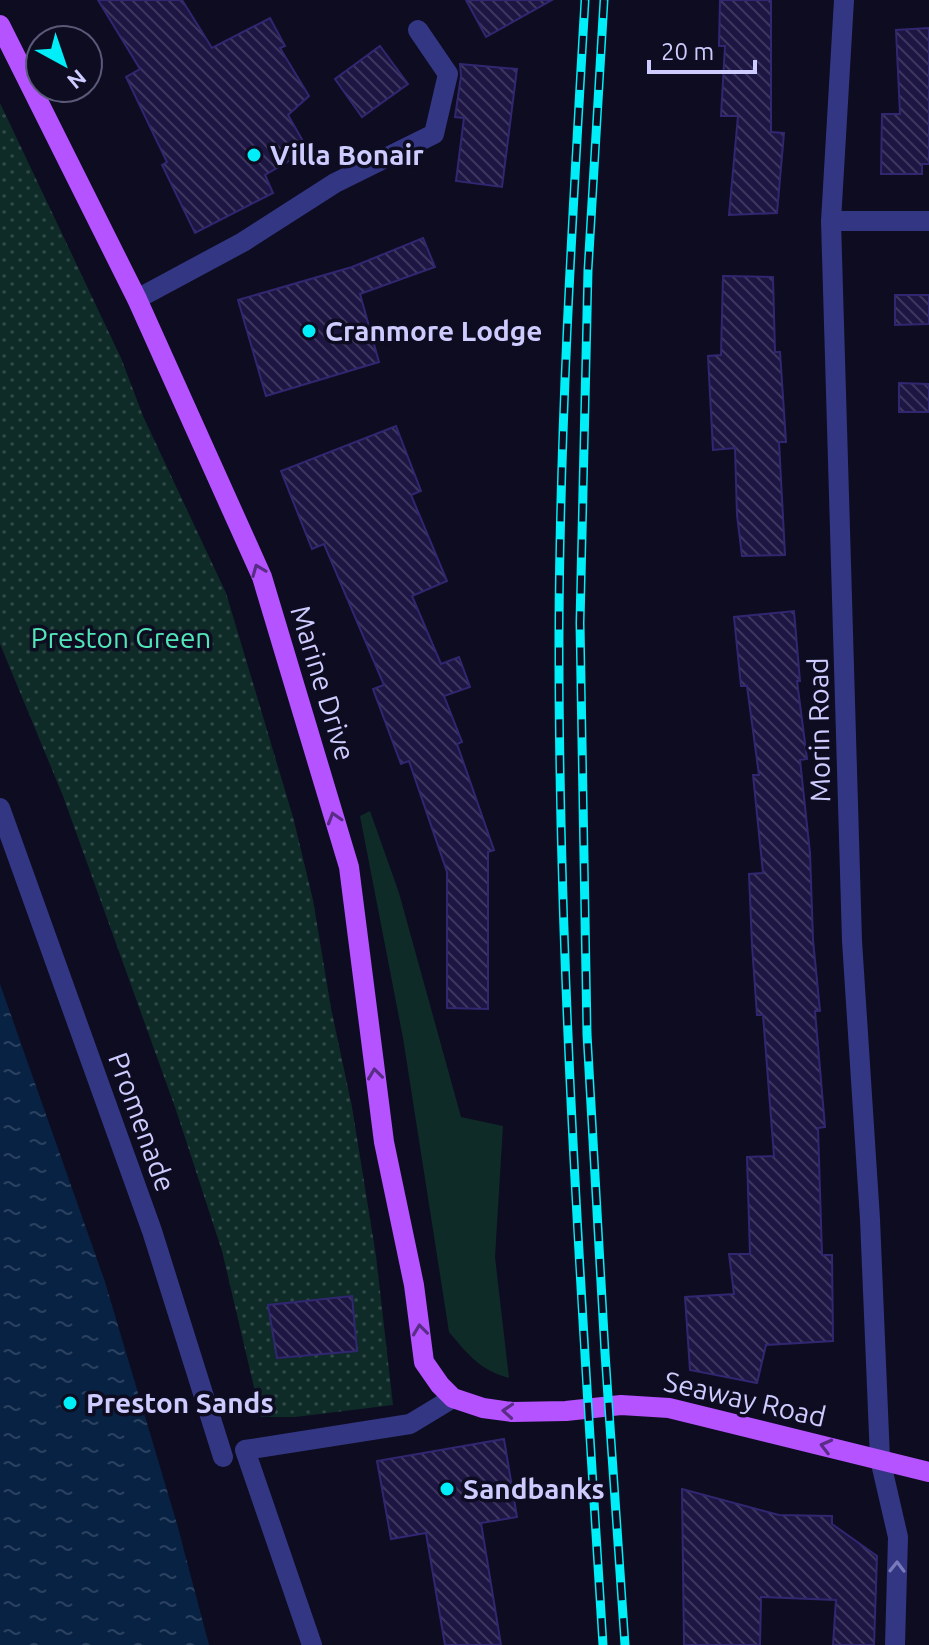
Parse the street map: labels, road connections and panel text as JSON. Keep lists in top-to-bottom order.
{
  "streets": {
    "main road": ["Marine Drive", "Seaway Road"],
    "street": ["Morin Road", "Promenade"]
  },
  "crossings": [
    ["Marine Drive", "Seaway Road"],
    ["Morin Road", "Seaway Road"]
  ],
  "one_way": ["Marine Drive", "Seaway Road"],
  "parks": ["Preston Green"],
  "places": [
    "Villa Bonair",
    "Cranmore Lodge",
    "Preston Sands",
    "Sandbanks"
  ],
  "scale_bar": "20 m",
  "north": "bottom right"
}
